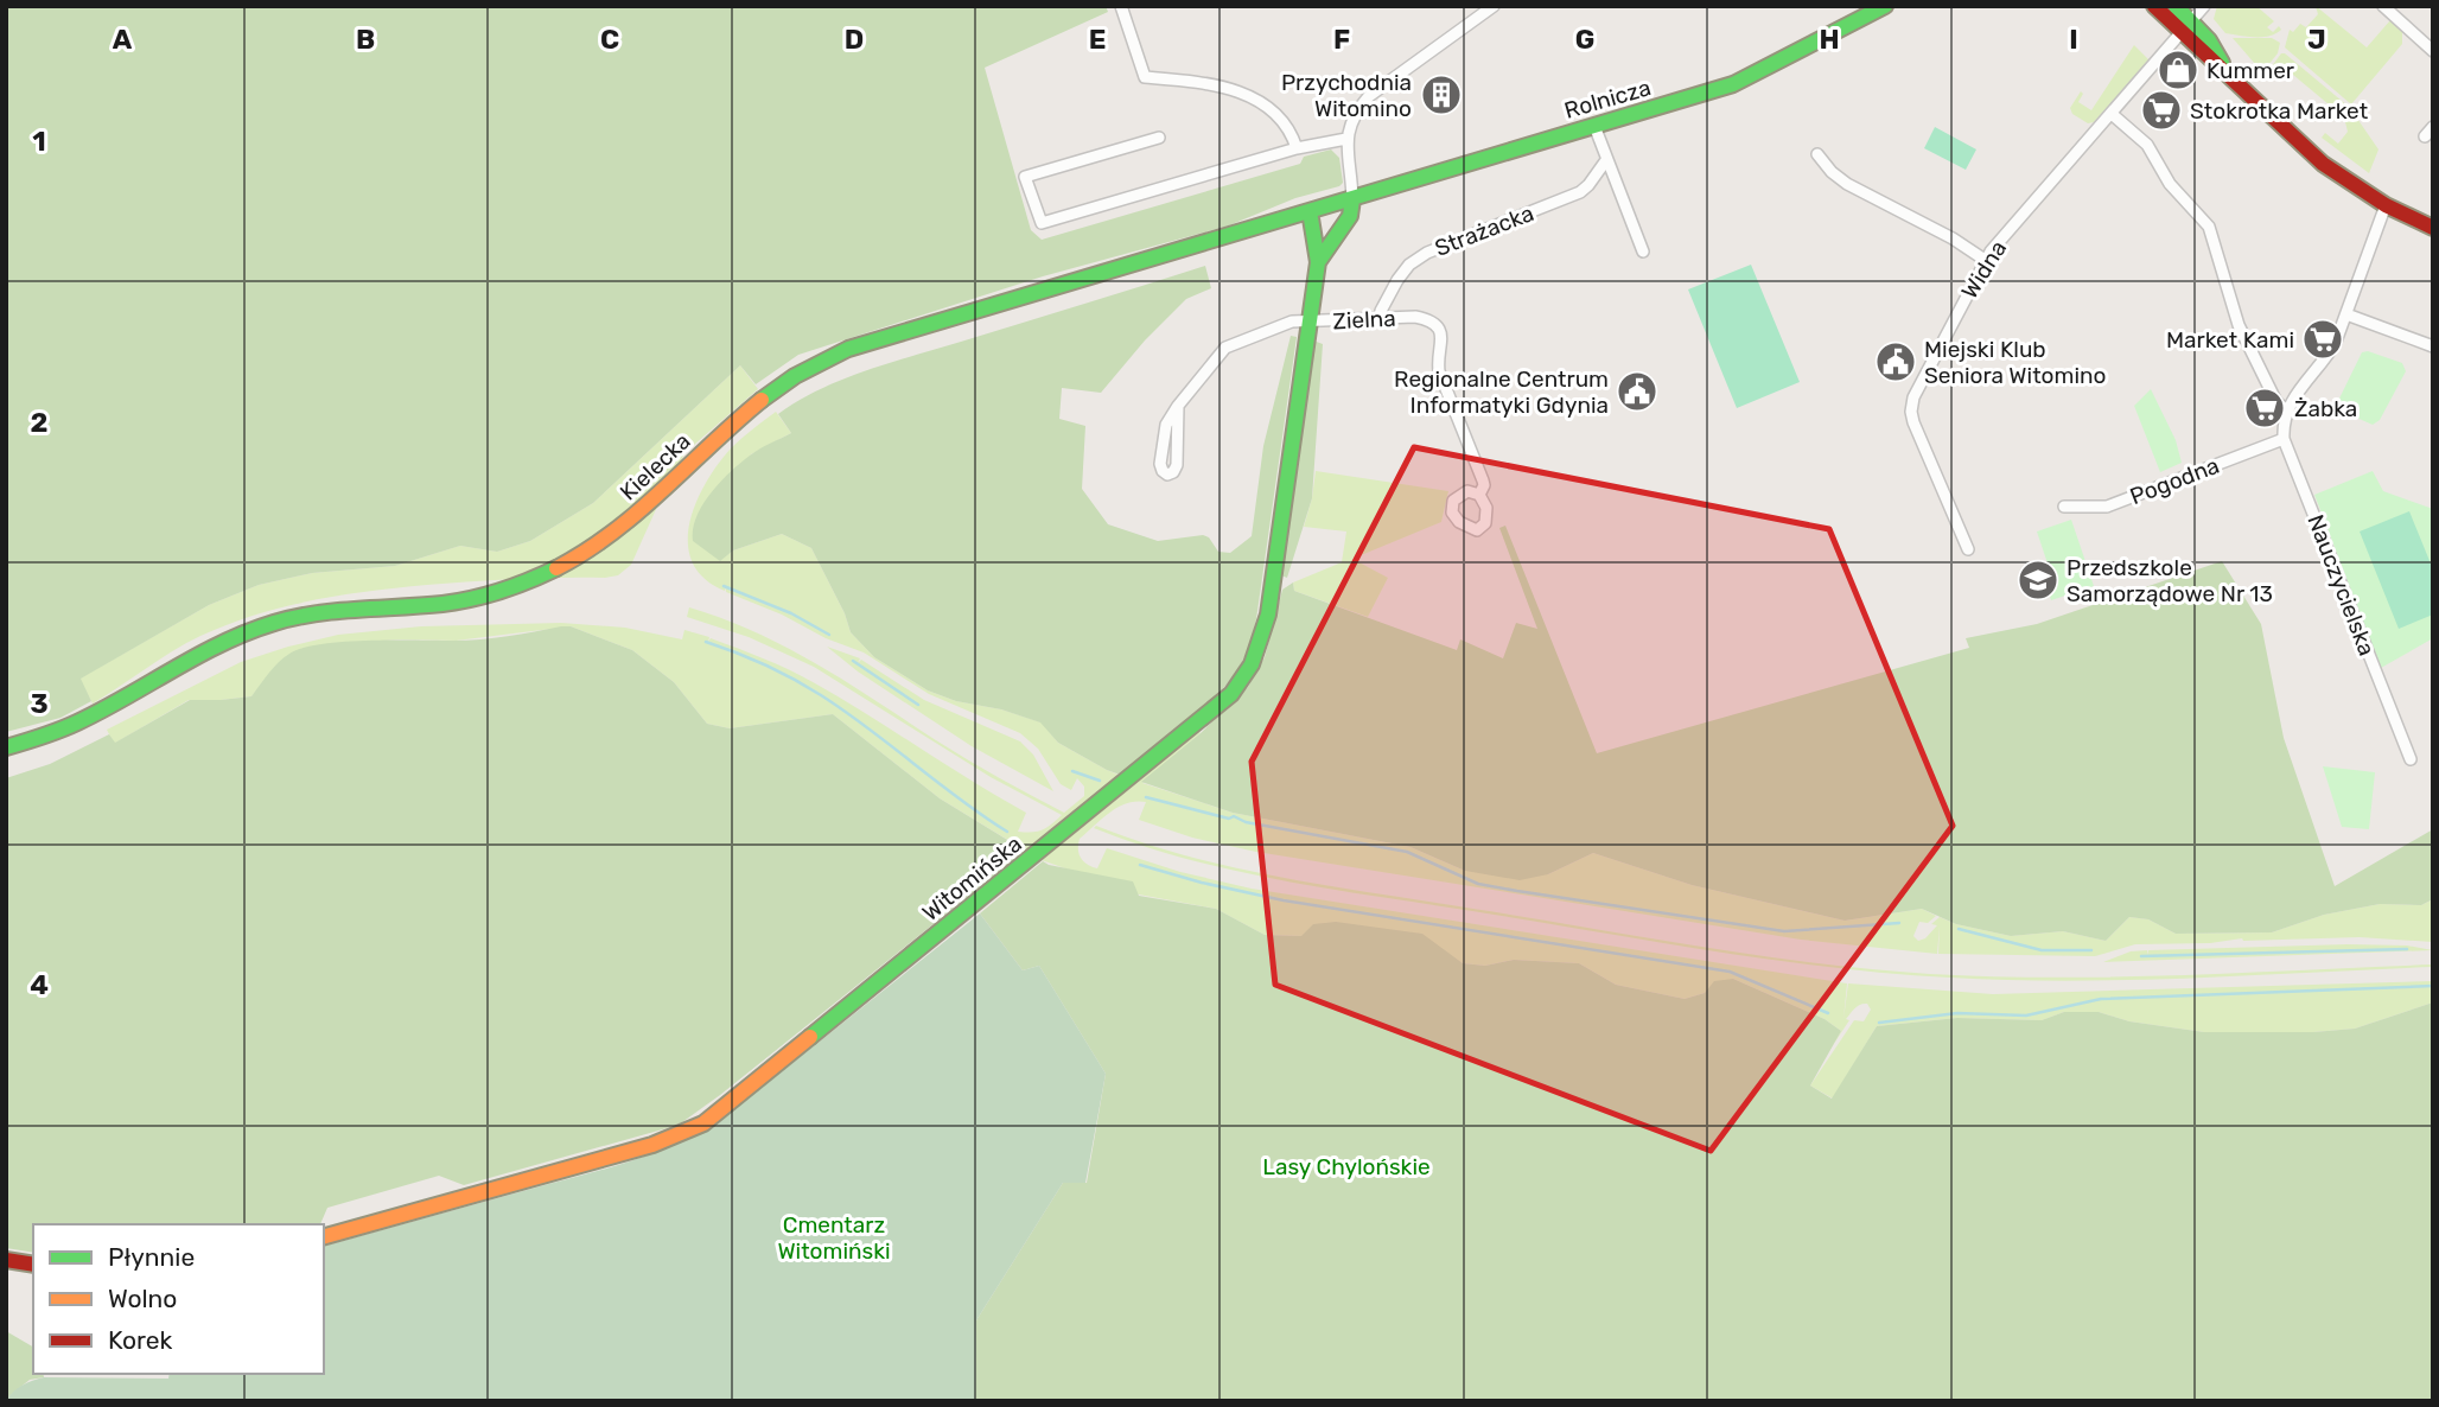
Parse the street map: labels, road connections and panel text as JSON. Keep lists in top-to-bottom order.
{
  "streets": {
    "main road": ["Rolnicza", "Kielecka", "Witomińska"],
    "street": [
      "Strażacka",
      "Widna",
      "Zielna",
      "Pogodna",
      "Nauczycielska"
    ]
  },
  "crossings": [
    ["Rolnicza", "Kielecka"],
    ["Rolnicza", "Witomińska"],
    ["Strażacka", "Zielna"],
    ["Zielna", "Witomińska"],
    ["Kielecka", "Witomińska"],
    ["Pogodna", "Nauczycielska"]
  ],
  "parks": ["Lasy Chylońskie", "Cmentarz Witomiński"],
  "places": {
    "shop": ["Kummer"],
    "building": ["Przychodnia Witomino"],
    "supermarket": ["Stokrotka Market", "Market Kami", "Żabka"],
    "public building": ["Miejski Klub Seniora Witomino", "Regionalne Centrum Informatyki Gdynia"],
    "school or university": ["Przedszkole Samorządowe Nr 13"]
  },
  "legend": ["Płynnie", "Wolno", "Korek"],
  "grid": {
    "columns": [
      "A",
      "B",
      "C",
      "D",
      "E",
      "F",
      "G",
      "H",
      "I",
      "J"
    ],
    "rows": [
      "1",
      "2",
      "3",
      "4"
    ]
  }
}
